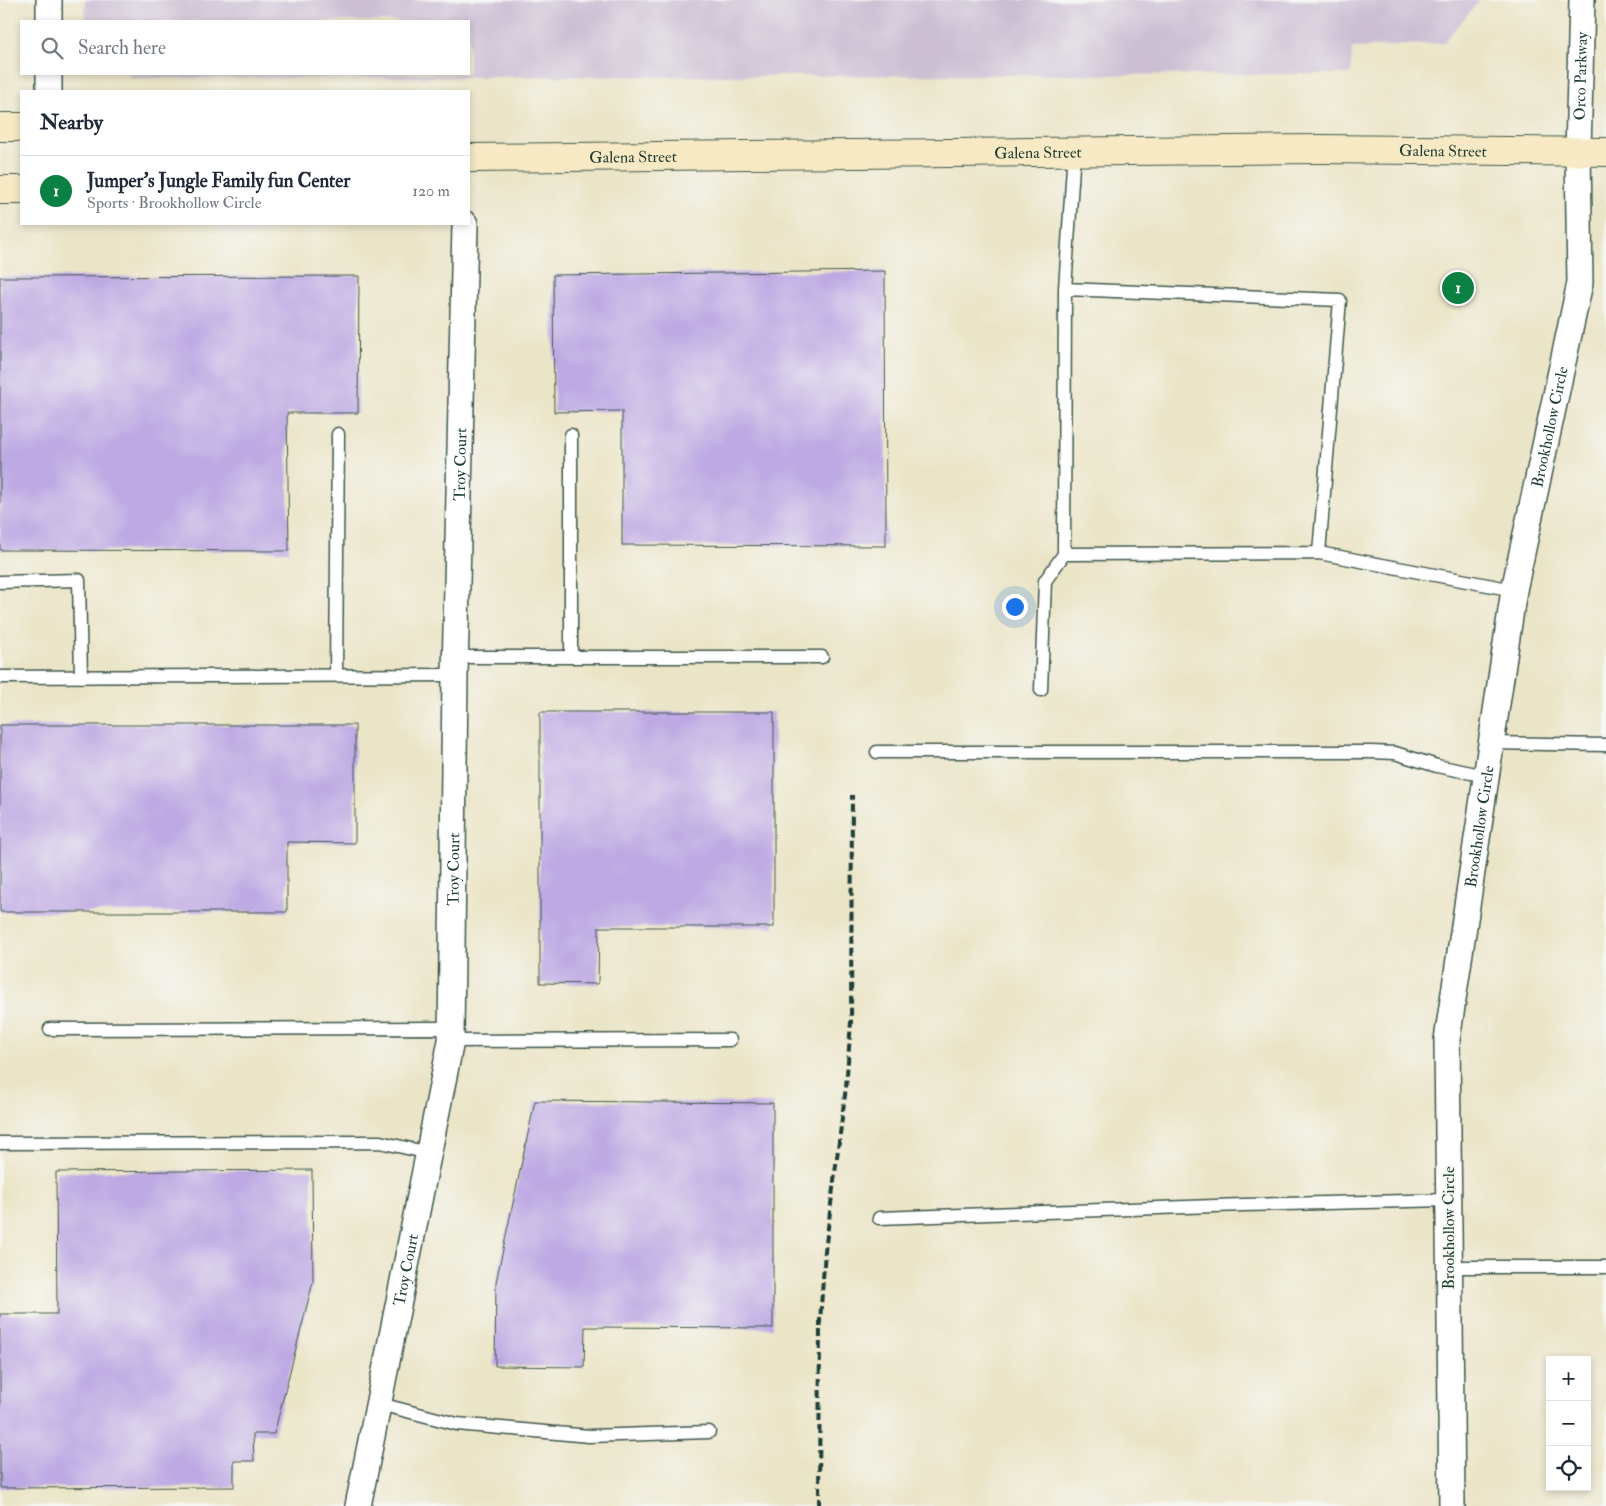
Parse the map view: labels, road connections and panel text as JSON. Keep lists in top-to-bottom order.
{
  "streets": {
    "street": [
      "Orco Parkway",
      "Galena Street",
      "Brookhollow Circle",
      "Troy Court"
    ]
  },
  "crossings": [
    ["Orco Parkway", "Galena Street"],
    ["Orco Parkway", "Brookhollow Circle"],
    ["Galena Street", "Brookhollow Circle"]
  ],
  "page": {
    "search": "Search here",
    "heading": "Nearby",
    "list": [
      {
        "mark": "1",
        "name": "Jumper's Jungle Family fun Center",
        "note": "Sports · Brookhollow Circle",
        "value": "120 m"
      }
    ],
    "pins": "1",
    "map_buttons": ["+", "−"]
  }
}
